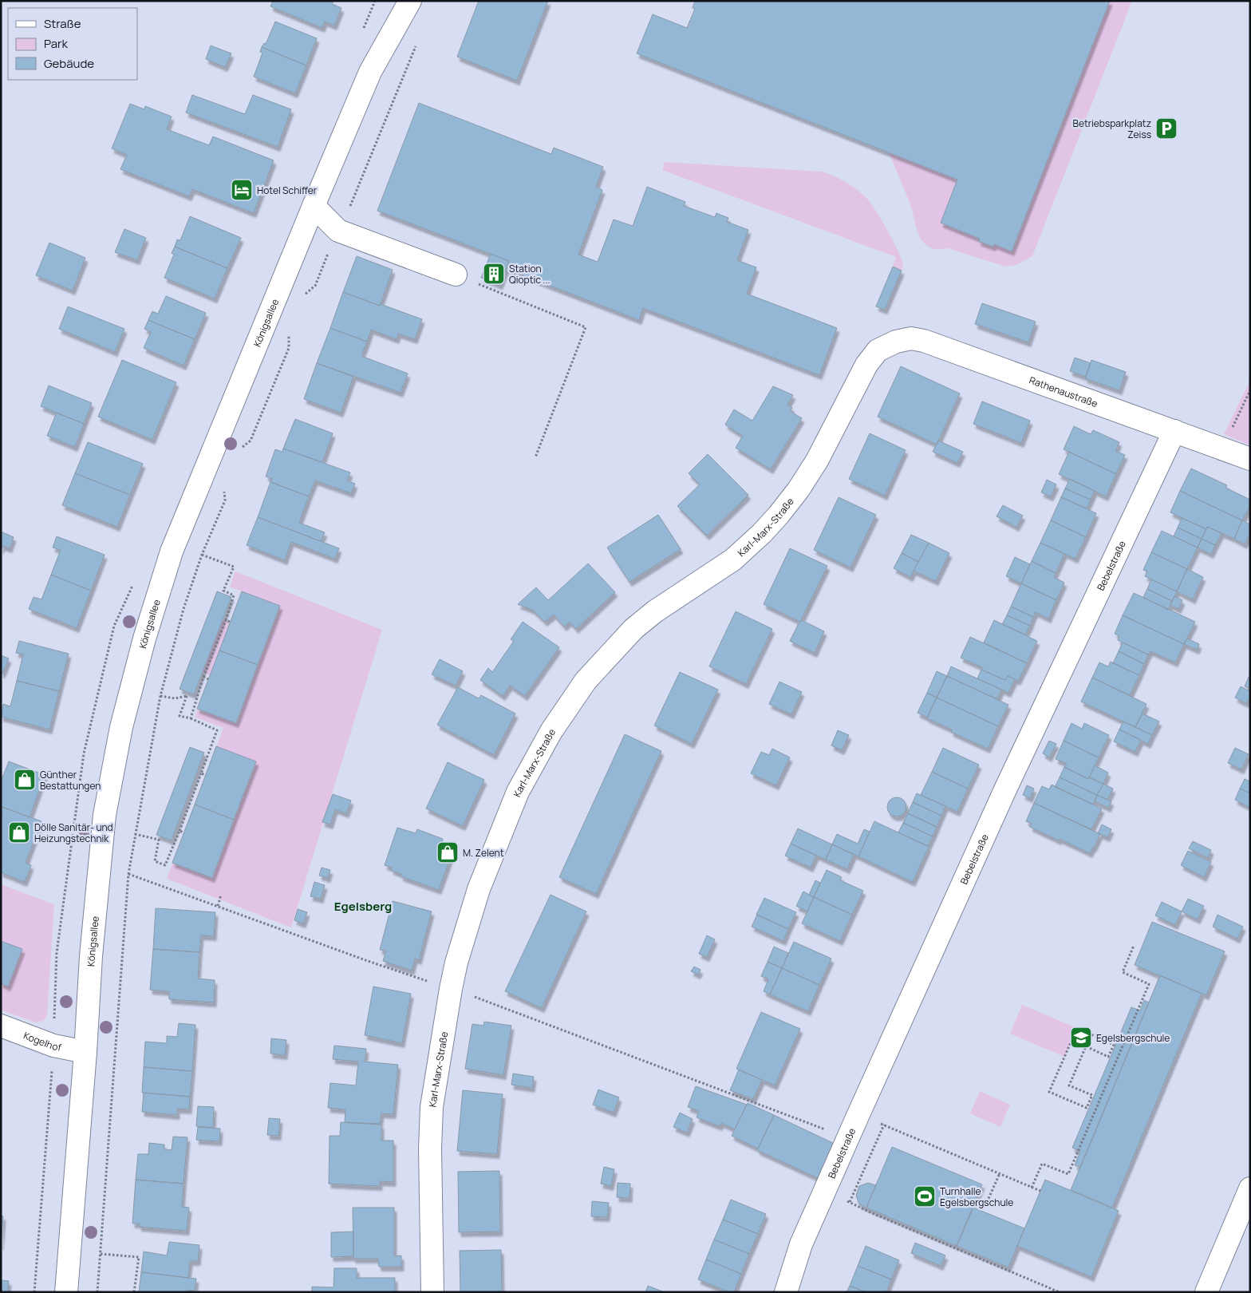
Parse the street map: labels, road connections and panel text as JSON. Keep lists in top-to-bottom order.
{
  "streets": {
    "street": [
      "Königsallee",
      "Rathenaustraße",
      "Karl-Marx-Straße",
      "Bebelstraße",
      "Kogelhof"
    ]
  },
  "crossings": [
    ["Königsallee", "Kogelhof"],
    ["Rathenaustraße", "Karl-Marx-Straße"],
    ["Rathenaustraße", "Bebelstraße"]
  ],
  "districts": ["Egelsberg"],
  "places": {
    "parking": ["Betriebsparkplatz Zeiss"],
    "hotel": ["Hotel Schiffer"],
    "building": ["Station Qioptic ..."],
    "shop": ["Günther Bestattungen", "Dölle Sanitär- und Heizungstechnik", "M. Zelent"],
    "school or university": ["Egelsbergschule"],
    "sports": ["Turnhalle Egelsbergschule"]
  },
  "legend": ["Straße", "Park", "Gebäude"]
}
